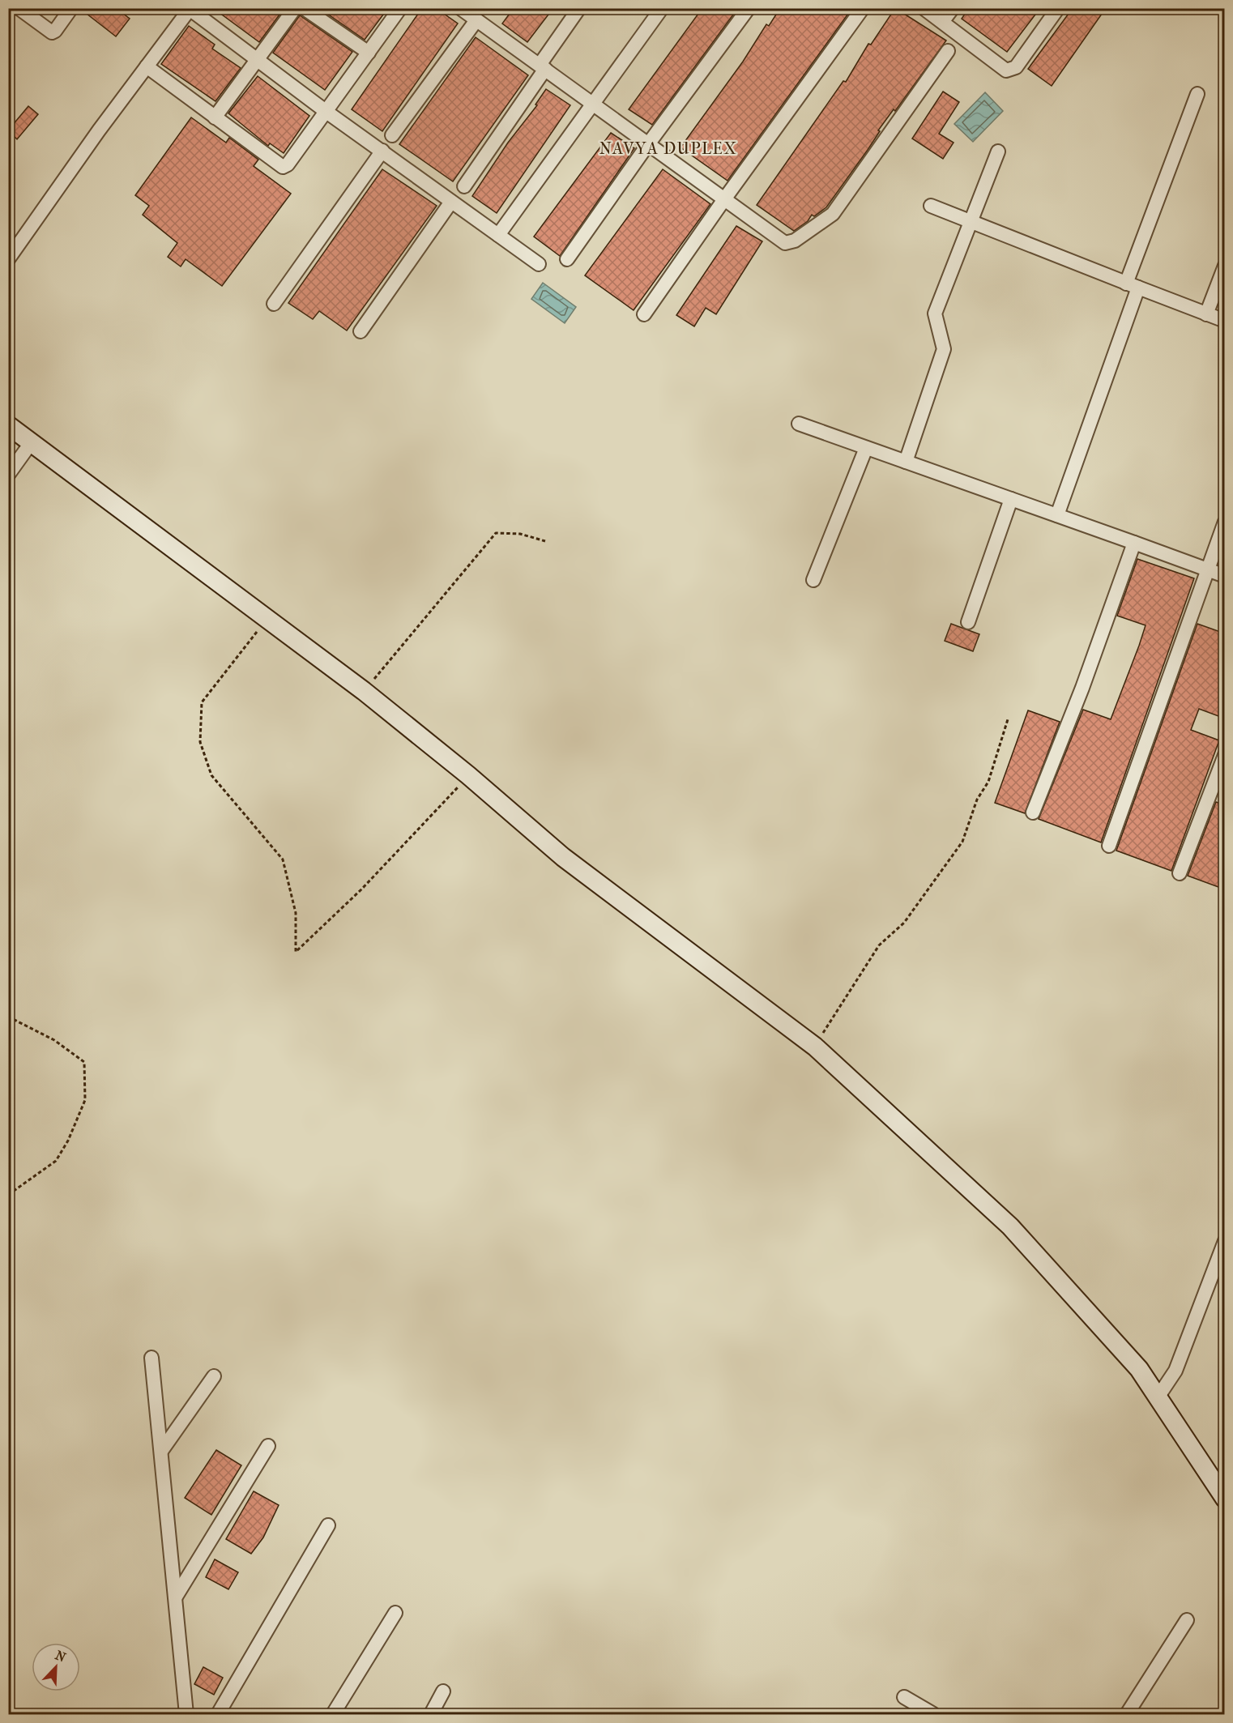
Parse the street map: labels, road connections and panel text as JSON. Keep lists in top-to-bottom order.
{
  "districts": ["NAVYA DUPLEX"],
  "north": "top right"
}
